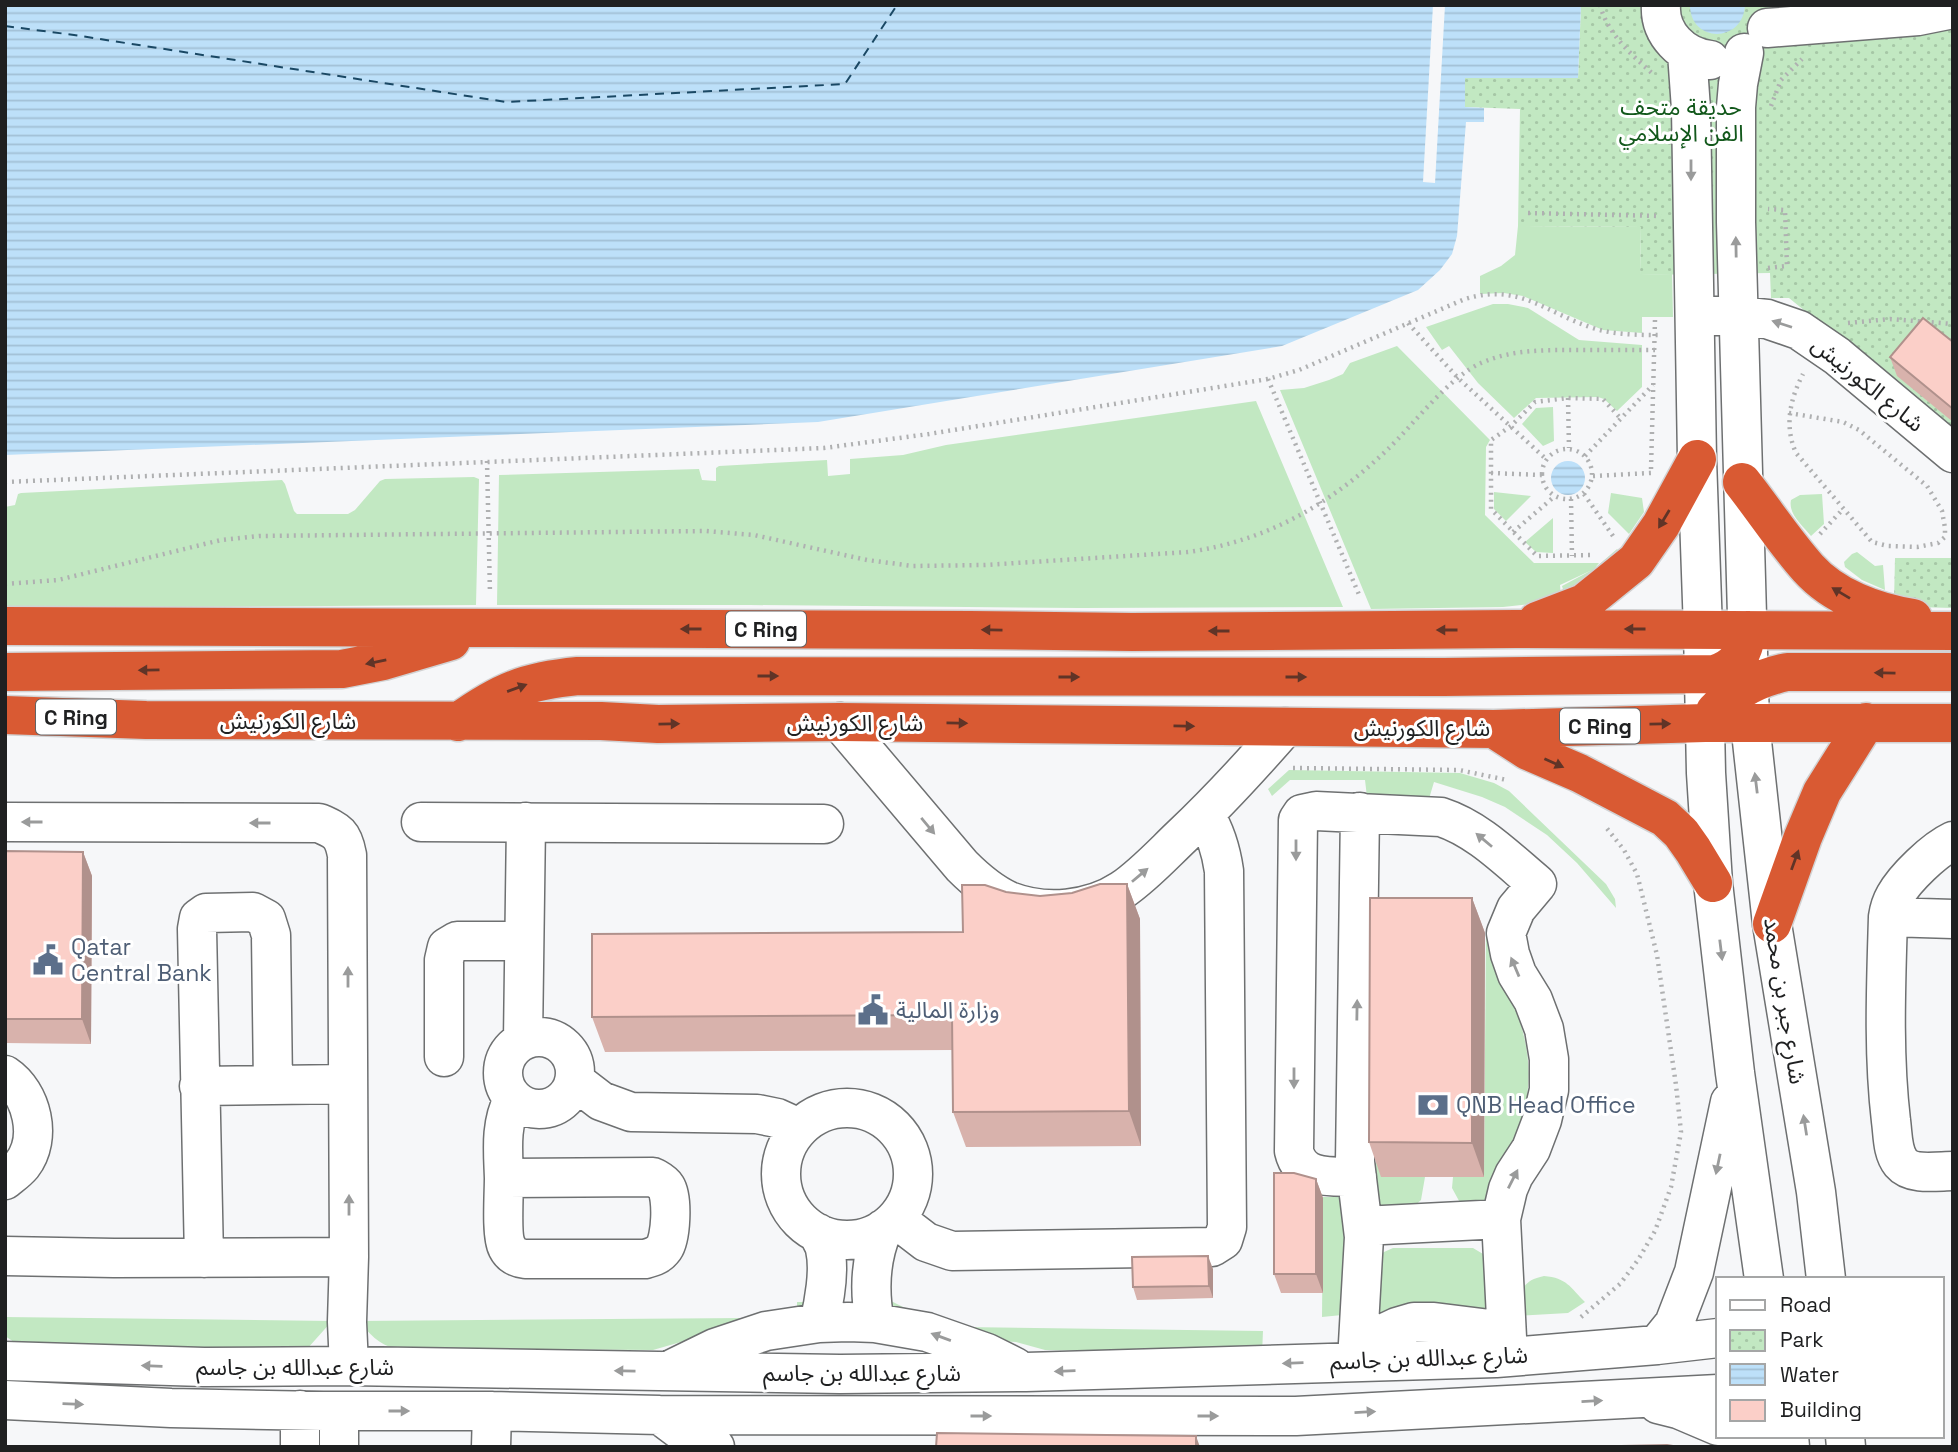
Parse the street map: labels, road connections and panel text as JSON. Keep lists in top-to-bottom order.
{
  "streets": {
    "highway": ["شارع الكورنيش", "C Ring"],
    "street": ["شارع جبر بن محمد", "شارع عبدالله بن جاسم"]
  },
  "crossings": [
    ["شارع الكورنيش", "شارع جبر بن محمد"]
  ],
  "parks": ["حديقة متحف الفن الإسلامي"],
  "places": {
    "public building": ["Qatar Central Bank", "وزارة المالية"],
    "bank": ["QNB Head Office"]
  },
  "legend": [
    "Road",
    "Park",
    "Water",
    "Building"
  ]
}
